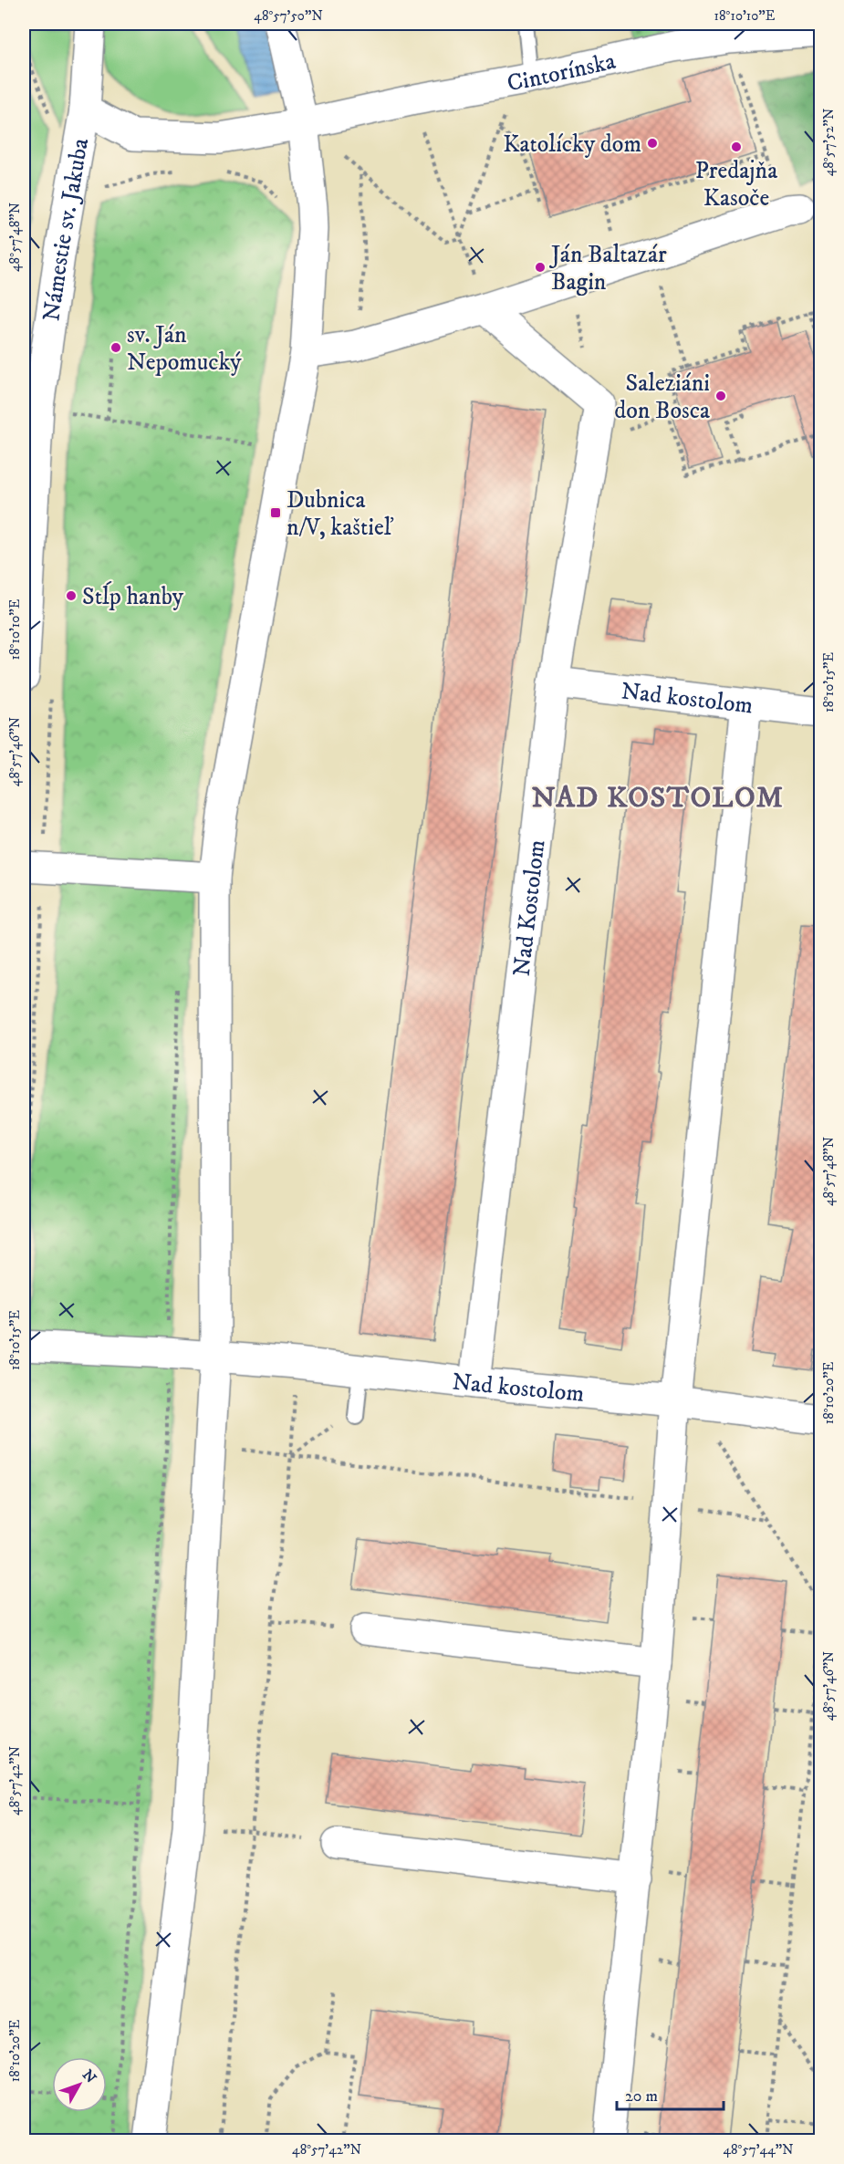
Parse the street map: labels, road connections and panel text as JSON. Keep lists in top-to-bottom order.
{
  "streets": {
    "street": [
      "Cintorínska",
      "Námestie sv. Jakuba",
      "Nad kostolom",
      "Nad Kostolom"
    ]
  },
  "crossings": [
    ["Cintorínska", "Námestie sv. Jakuba"],
    ["Nad kostolom", "Nad Kostolom"]
  ],
  "districts": ["NAD KOSTOLOM"],
  "places": {
    "other": [
      "Katolícky dom",
      "Predajňa Kasoče",
      "Ján Baltazár Bagin",
      "sv. Ján Nepomucký",
      "Saleziáni don Bosca",
      "Stĺp hanby"
    ],
    "transit": ["Dubnica n/V, kaštieľ"]
  },
  "scale_bar": "20 m",
  "north": "top right",
  "coordinates": [
    "48°57'50\"N",
    "18°10'10\"E",
    "48°57'52\"N",
    "48°57'48\"N",
    "18°10'15\"E",
    "48°57'46\"N",
    "18°10'20\"E",
    "48°57'42\"N",
    "48°57'44\"N"
  ]
}
